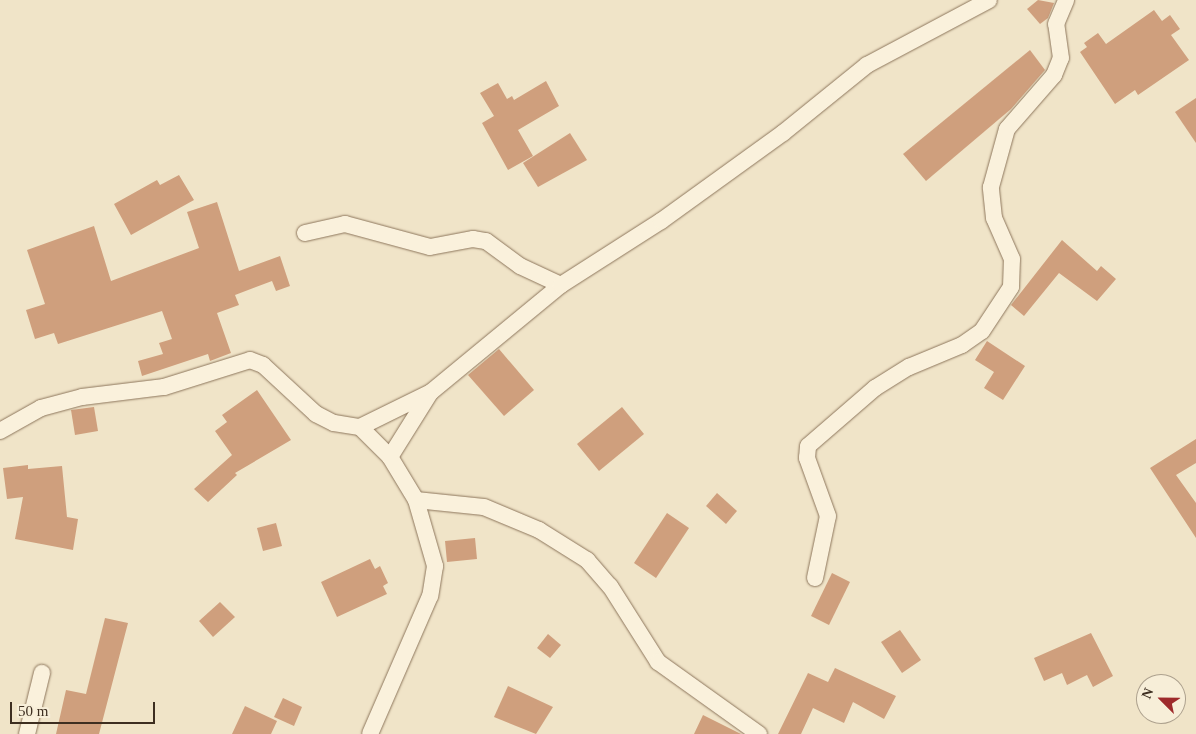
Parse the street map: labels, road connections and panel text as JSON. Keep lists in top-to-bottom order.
{
  "scale_bar": "50 m",
  "north": "top left"
}
